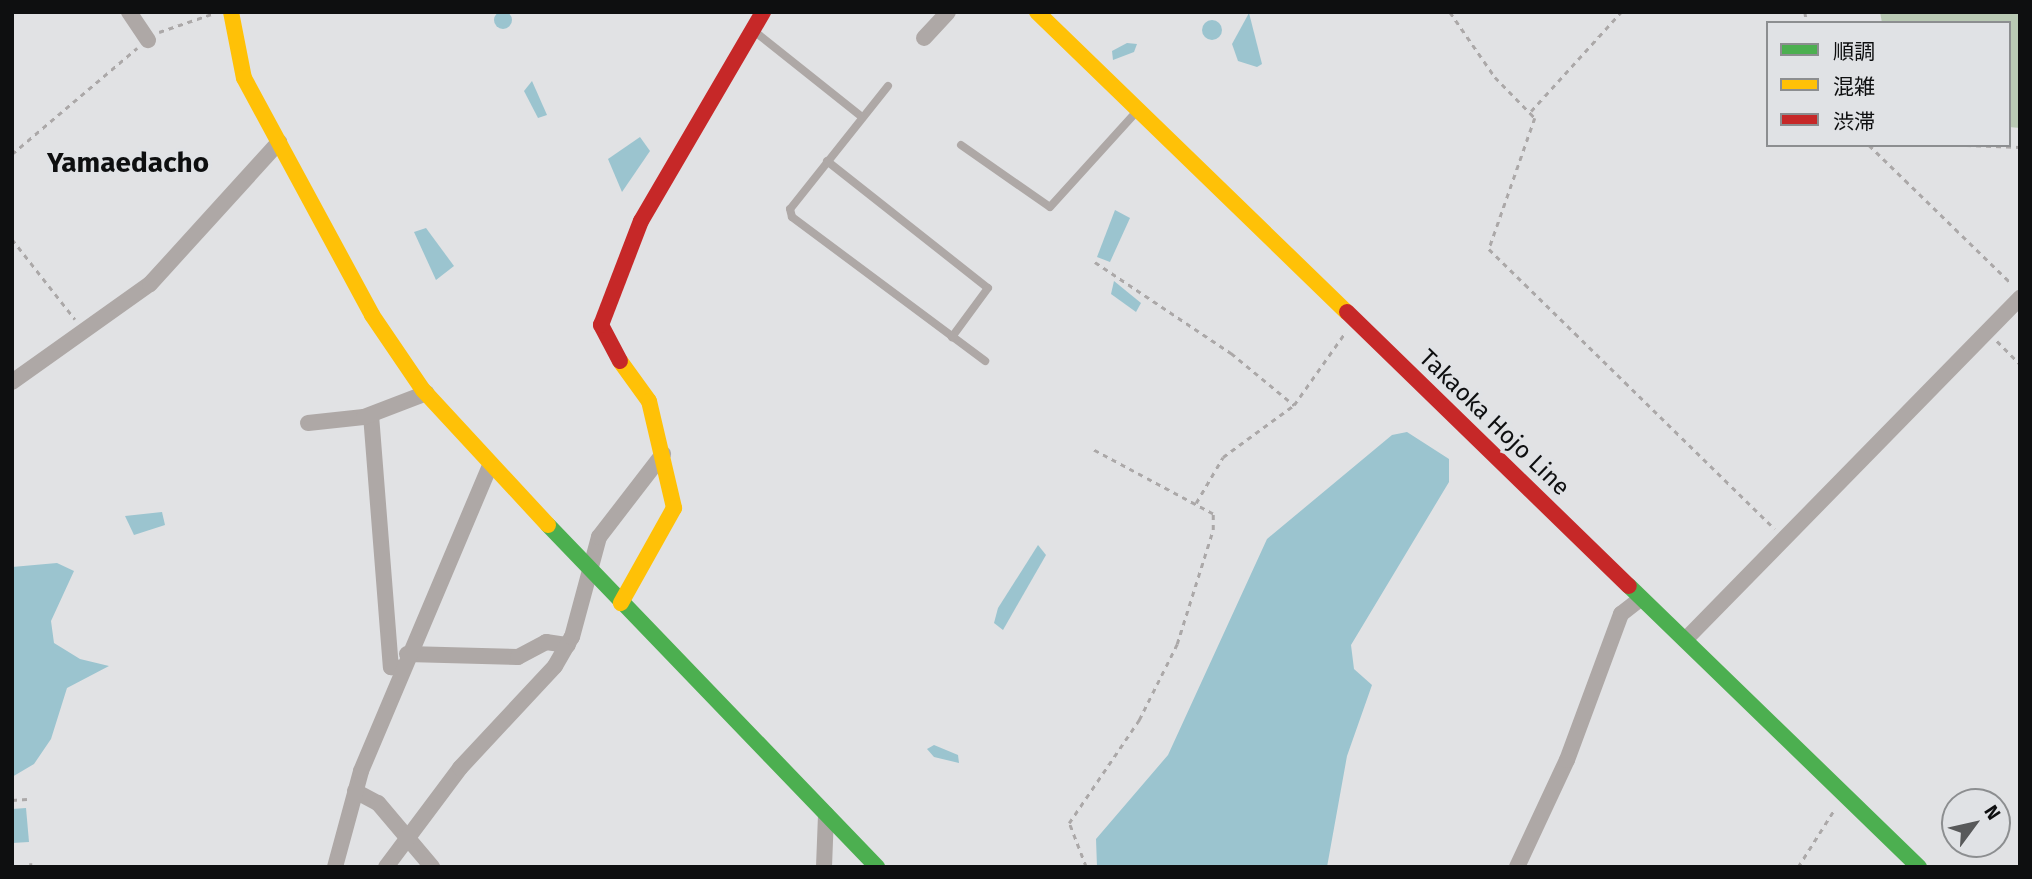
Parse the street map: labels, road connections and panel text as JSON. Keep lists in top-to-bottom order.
{
  "streets": {
    "street": ["Takaoka Hojo Line"]
  },
  "districts": ["Yamaedacho"],
  "legend": ["順調", "混雑", "渋滞"],
  "north": "top right"
}
